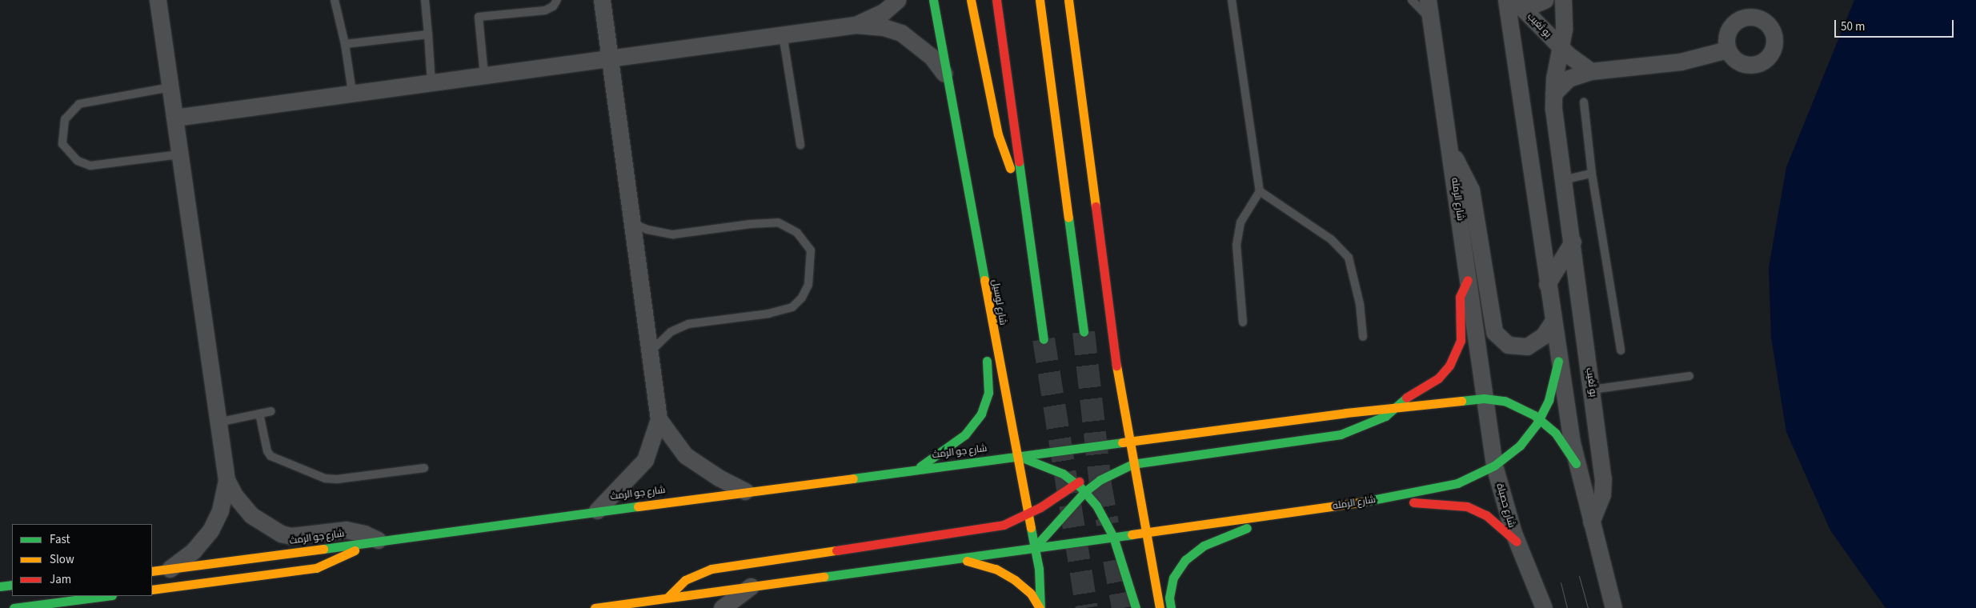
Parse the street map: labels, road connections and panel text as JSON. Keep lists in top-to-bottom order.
{
  "streets": {
    "main road": ["شارع الرمله", "شارع لوسيل", "شارع جو الرمث"],
    "street": ["بو ثغيب", "شارع حصباة"]
  },
  "crossings": [
    ["بو ثغيب", "شارع الرمله"],
    ["شارع الرمله", "شارع حصباة"],
    ["شارع لوسيل", "شارع جو الرمث"]
  ],
  "legend": ["Fast", "Slow", "Jam"],
  "scale_bar": "50 m"
}
